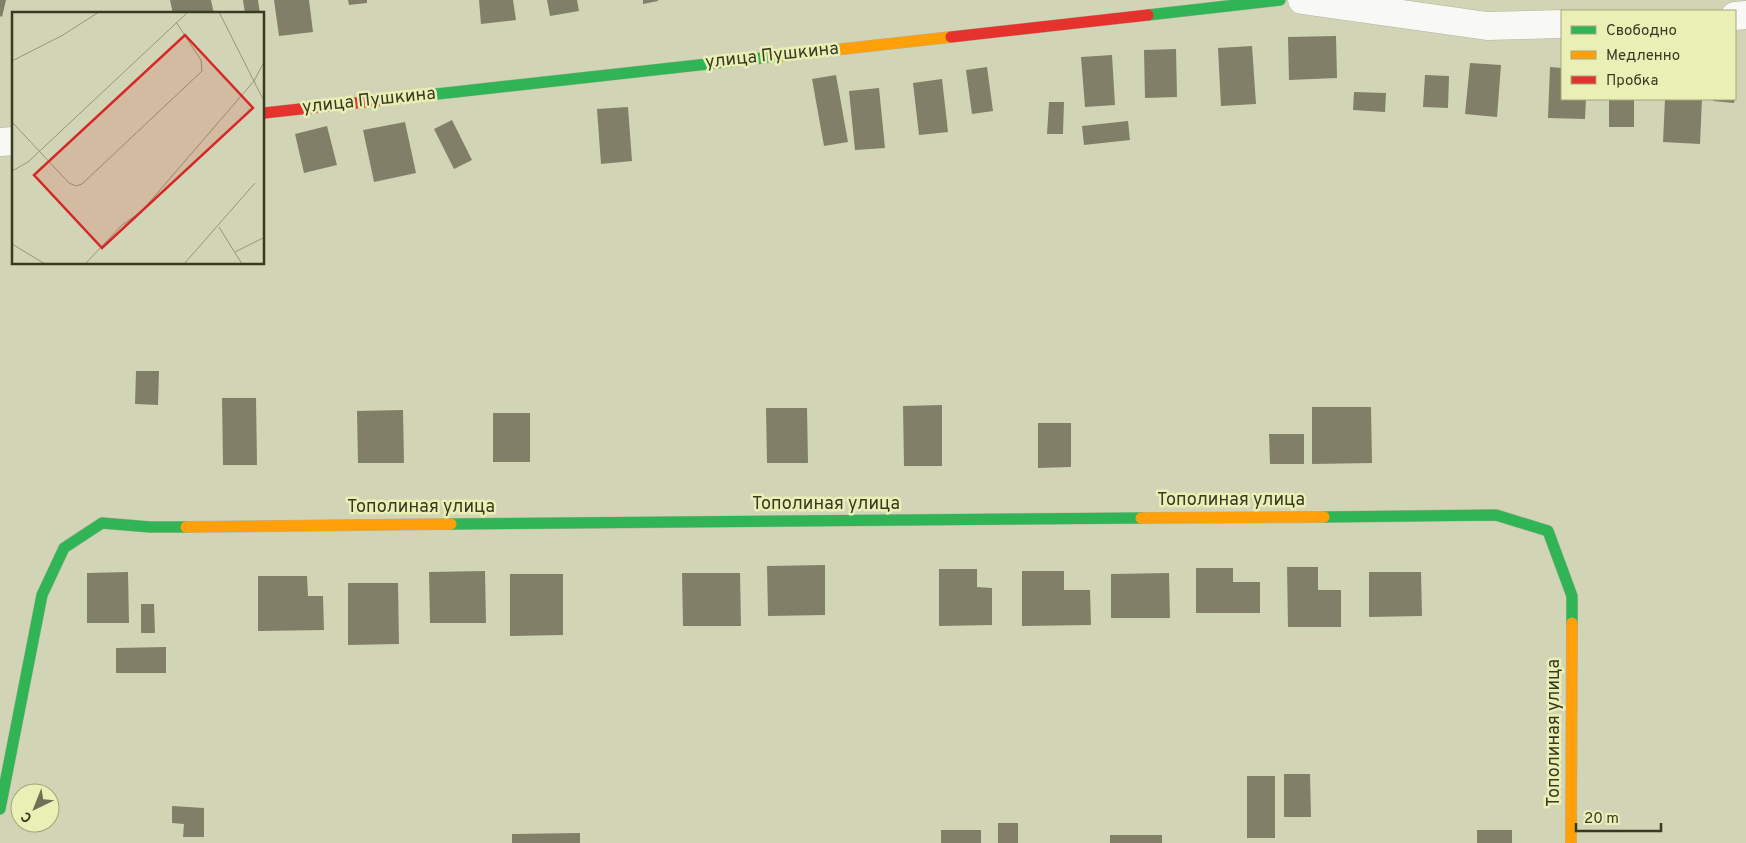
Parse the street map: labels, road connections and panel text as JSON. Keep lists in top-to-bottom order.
{
  "streets": {
    "street": ["улица Пушкина", "Тополиная улица"]
  },
  "legend": ["Свободно", "Медленно", "Пробка"],
  "scale_bar": "20 m",
  "north": "bottom left"
}
